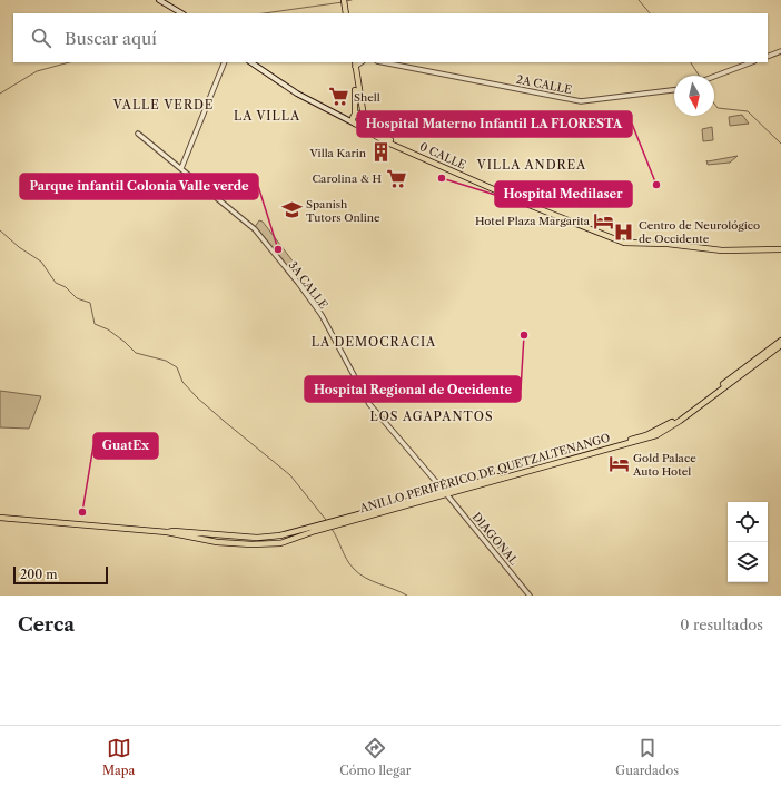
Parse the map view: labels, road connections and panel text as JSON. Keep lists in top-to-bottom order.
{
  "streets": {
    "main road": ["0 CALLE", "ANILLO PERIFÉRICO DE QUETZALTENANGO"],
    "street": ["2A CALLE", "3A CALLE", "DIAGONAL"]
  },
  "crossings": [
    ["3A CALLE", "ANILLO PERIFÉRICO DE QUETZALTENANGO"],
    ["3A CALLE", "DIAGONAL"],
    ["ANILLO PERIFÉRICO DE QUETZALTENANGO", "DIAGONAL"]
  ],
  "districts": [
    "VALLE VERDE",
    "LA VILLA",
    "VILLA ANDREA",
    "LA DEMOCRACIA",
    "LOS AGAPANTOS"
  ],
  "places": {
    "supermarket": ["Shell", "Carolina & H"],
    "building": ["Villa Karin"],
    "other": [
      "Hospital Medilaser",
      "Hospital Materno Infantil LA FLORESTA",
      "Parque infantil Colonia Valle verde",
      "Hospital Regional de Occidente",
      "GuatEx"
    ],
    "school or university": ["Spanish Tutors Online"],
    "hotel": ["Hotel Plaza Margarita", "Gold Palace Auto Hotel"],
    "hospital": ["Centro de Neurológico de Occidente"]
  },
  "scale_bar": "200 m",
  "north": "bottom",
  "page": {
    "search": "Buscar aquí",
    "scale": "200 m",
    "heading": ["Cerca", "0 resultados"],
    "nav": ["Mapa", "Cómo llegar", "Guardados"]
  }
}
